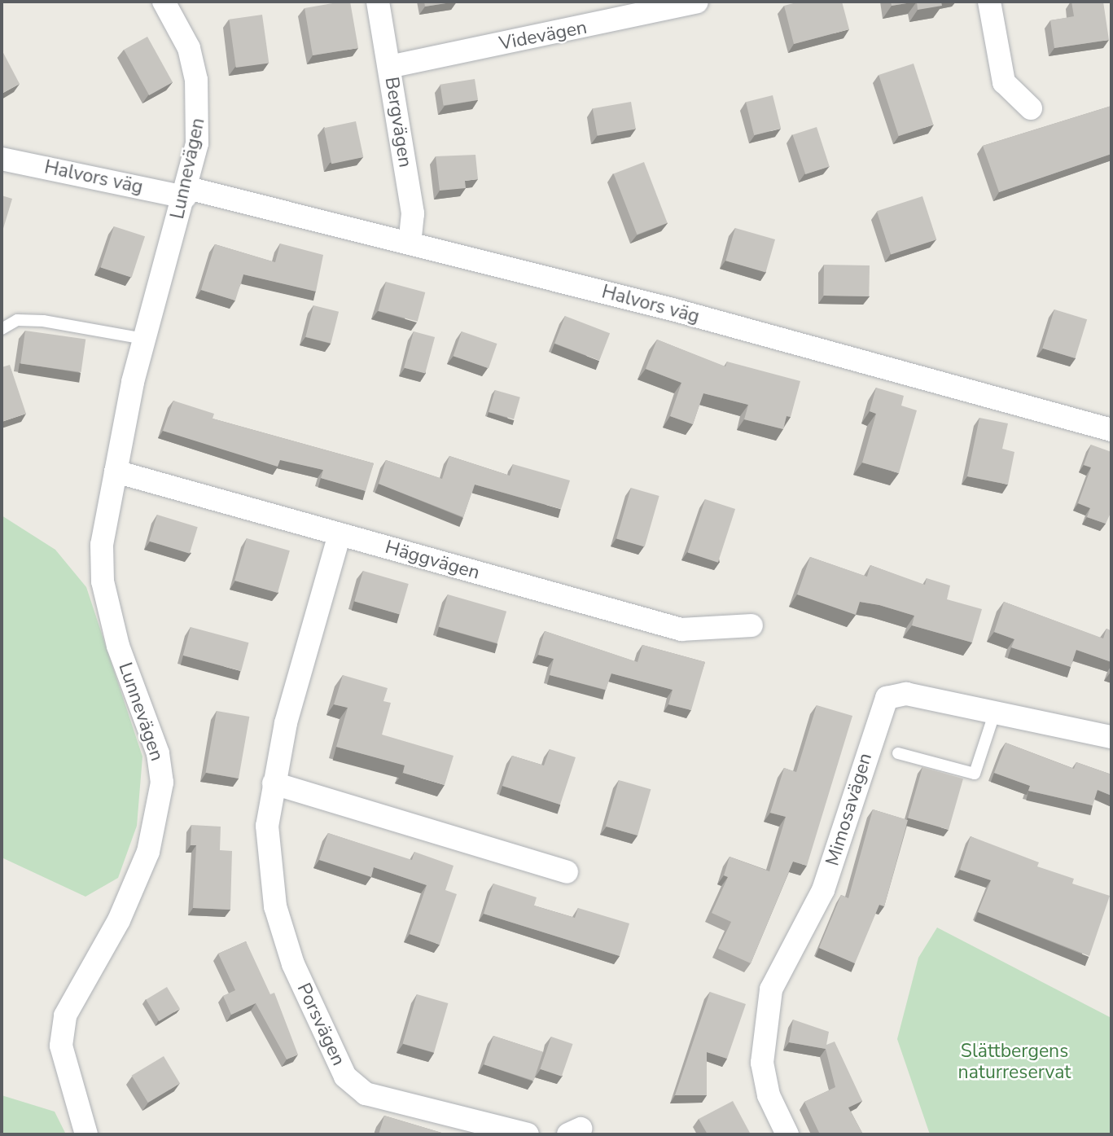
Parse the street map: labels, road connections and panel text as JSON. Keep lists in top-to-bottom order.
{
  "streets": {
    "street": [
      "Videvägen",
      "Bergvägen",
      "Lunnevägen",
      "Halvors väg",
      "Häggvägen",
      "Mimosavägen",
      "Porsvägen"
    ]
  },
  "crossings": [
    ["Videvägen", "Bergvägen"],
    ["Bergvägen", "Halvors väg"],
    ["Lunnevägen", "Halvors väg"],
    ["Lunnevägen", "Häggvägen"],
    ["Häggvägen", "Porsvägen"]
  ],
  "parks": ["Slättbergens naturreservat"]
}
